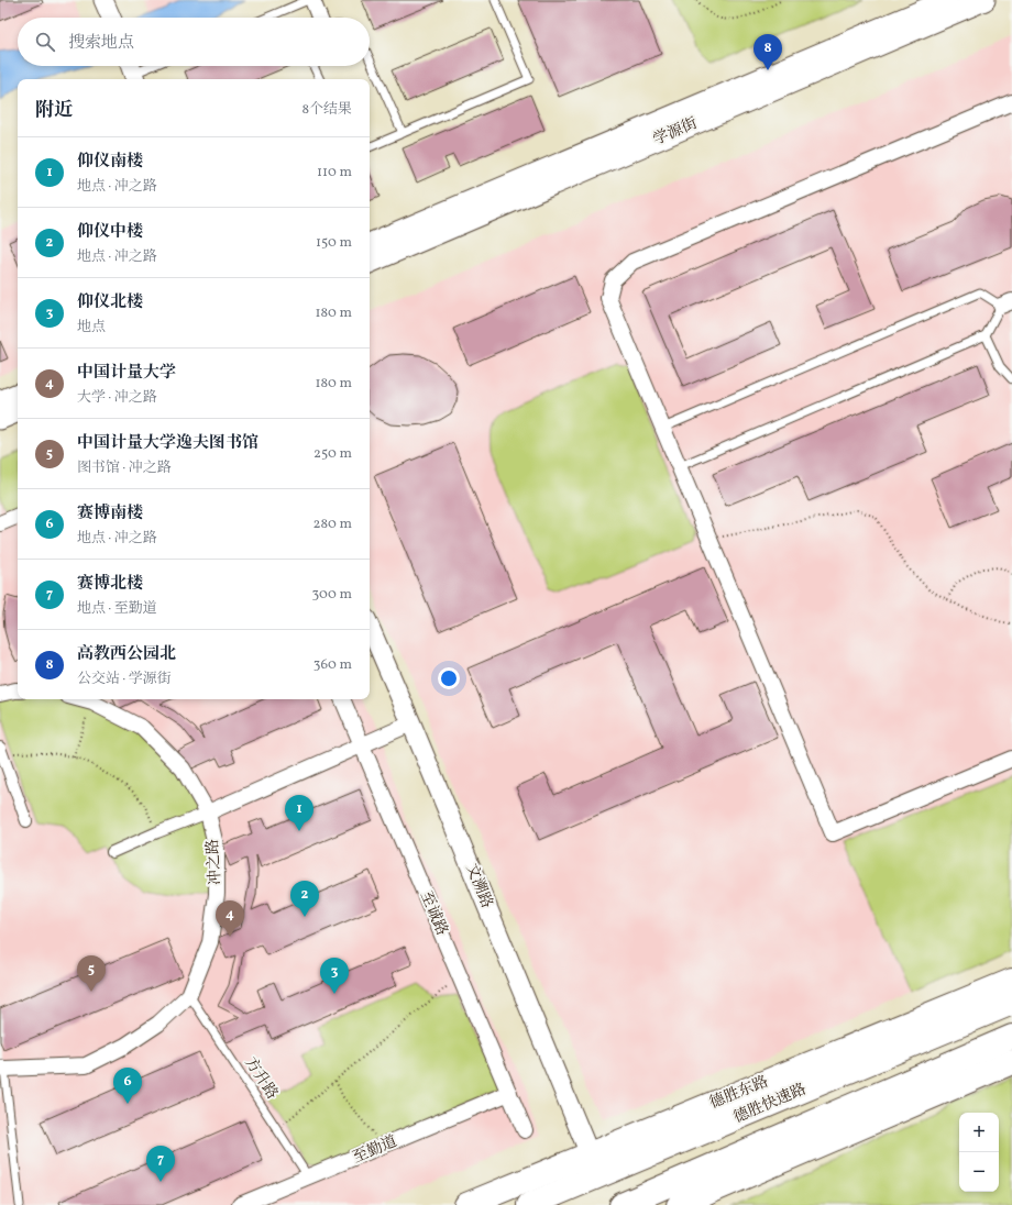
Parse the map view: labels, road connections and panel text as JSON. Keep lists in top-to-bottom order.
{
  "streets": {
    "main road": ["学源街", "德胜东路", "德胜快速路"],
    "street": [
      "冲之路",
      "文溯路",
      "至诚路",
      "至勤道"
    ],
    "lane": ["方升路"]
  },
  "crossings": [
    ["冲之路", "方升路"],
    ["文溯路", "德胜东路"],
    ["至诚路", "至勤道"],
    ["方升路", "至勤道"]
  ],
  "page": {
    "search": "搜索地点",
    "pins": [
      "8",
      "1",
      "2",
      "4",
      "5",
      "3",
      "6",
      "7"
    ],
    "heading": ["附近", "8个结果"],
    "list": [
      {
        "mark": "1",
        "name": "仰仪南楼",
        "note": "地点 · 冲之路",
        "value": "110 m"
      },
      {
        "mark": "2",
        "name": "仰仪中楼",
        "note": "地点 · 冲之路",
        "value": "150 m"
      },
      {
        "mark": "3",
        "name": "仰仪北楼",
        "note": "地点",
        "value": "180 m"
      },
      {
        "mark": "4",
        "name": "中国计量大学",
        "note": "大学 · 冲之路",
        "value": "180 m"
      },
      {
        "mark": "5",
        "name": "中国计量大学逸夫图书馆",
        "note": "图书馆 · 冲之路",
        "value": "250 m"
      },
      {
        "mark": "6",
        "name": "赛博南楼",
        "note": "地点 · 冲之路",
        "value": "280 m"
      },
      {
        "mark": "7",
        "name": "赛博北楼",
        "note": "地点 · 至勤道",
        "value": "300 m"
      },
      {
        "mark": "8",
        "name": "高教西公园北",
        "note": "公交站 · 学源街",
        "value": "360 m"
      }
    ],
    "map_buttons": ["+", "−"]
  }
}
